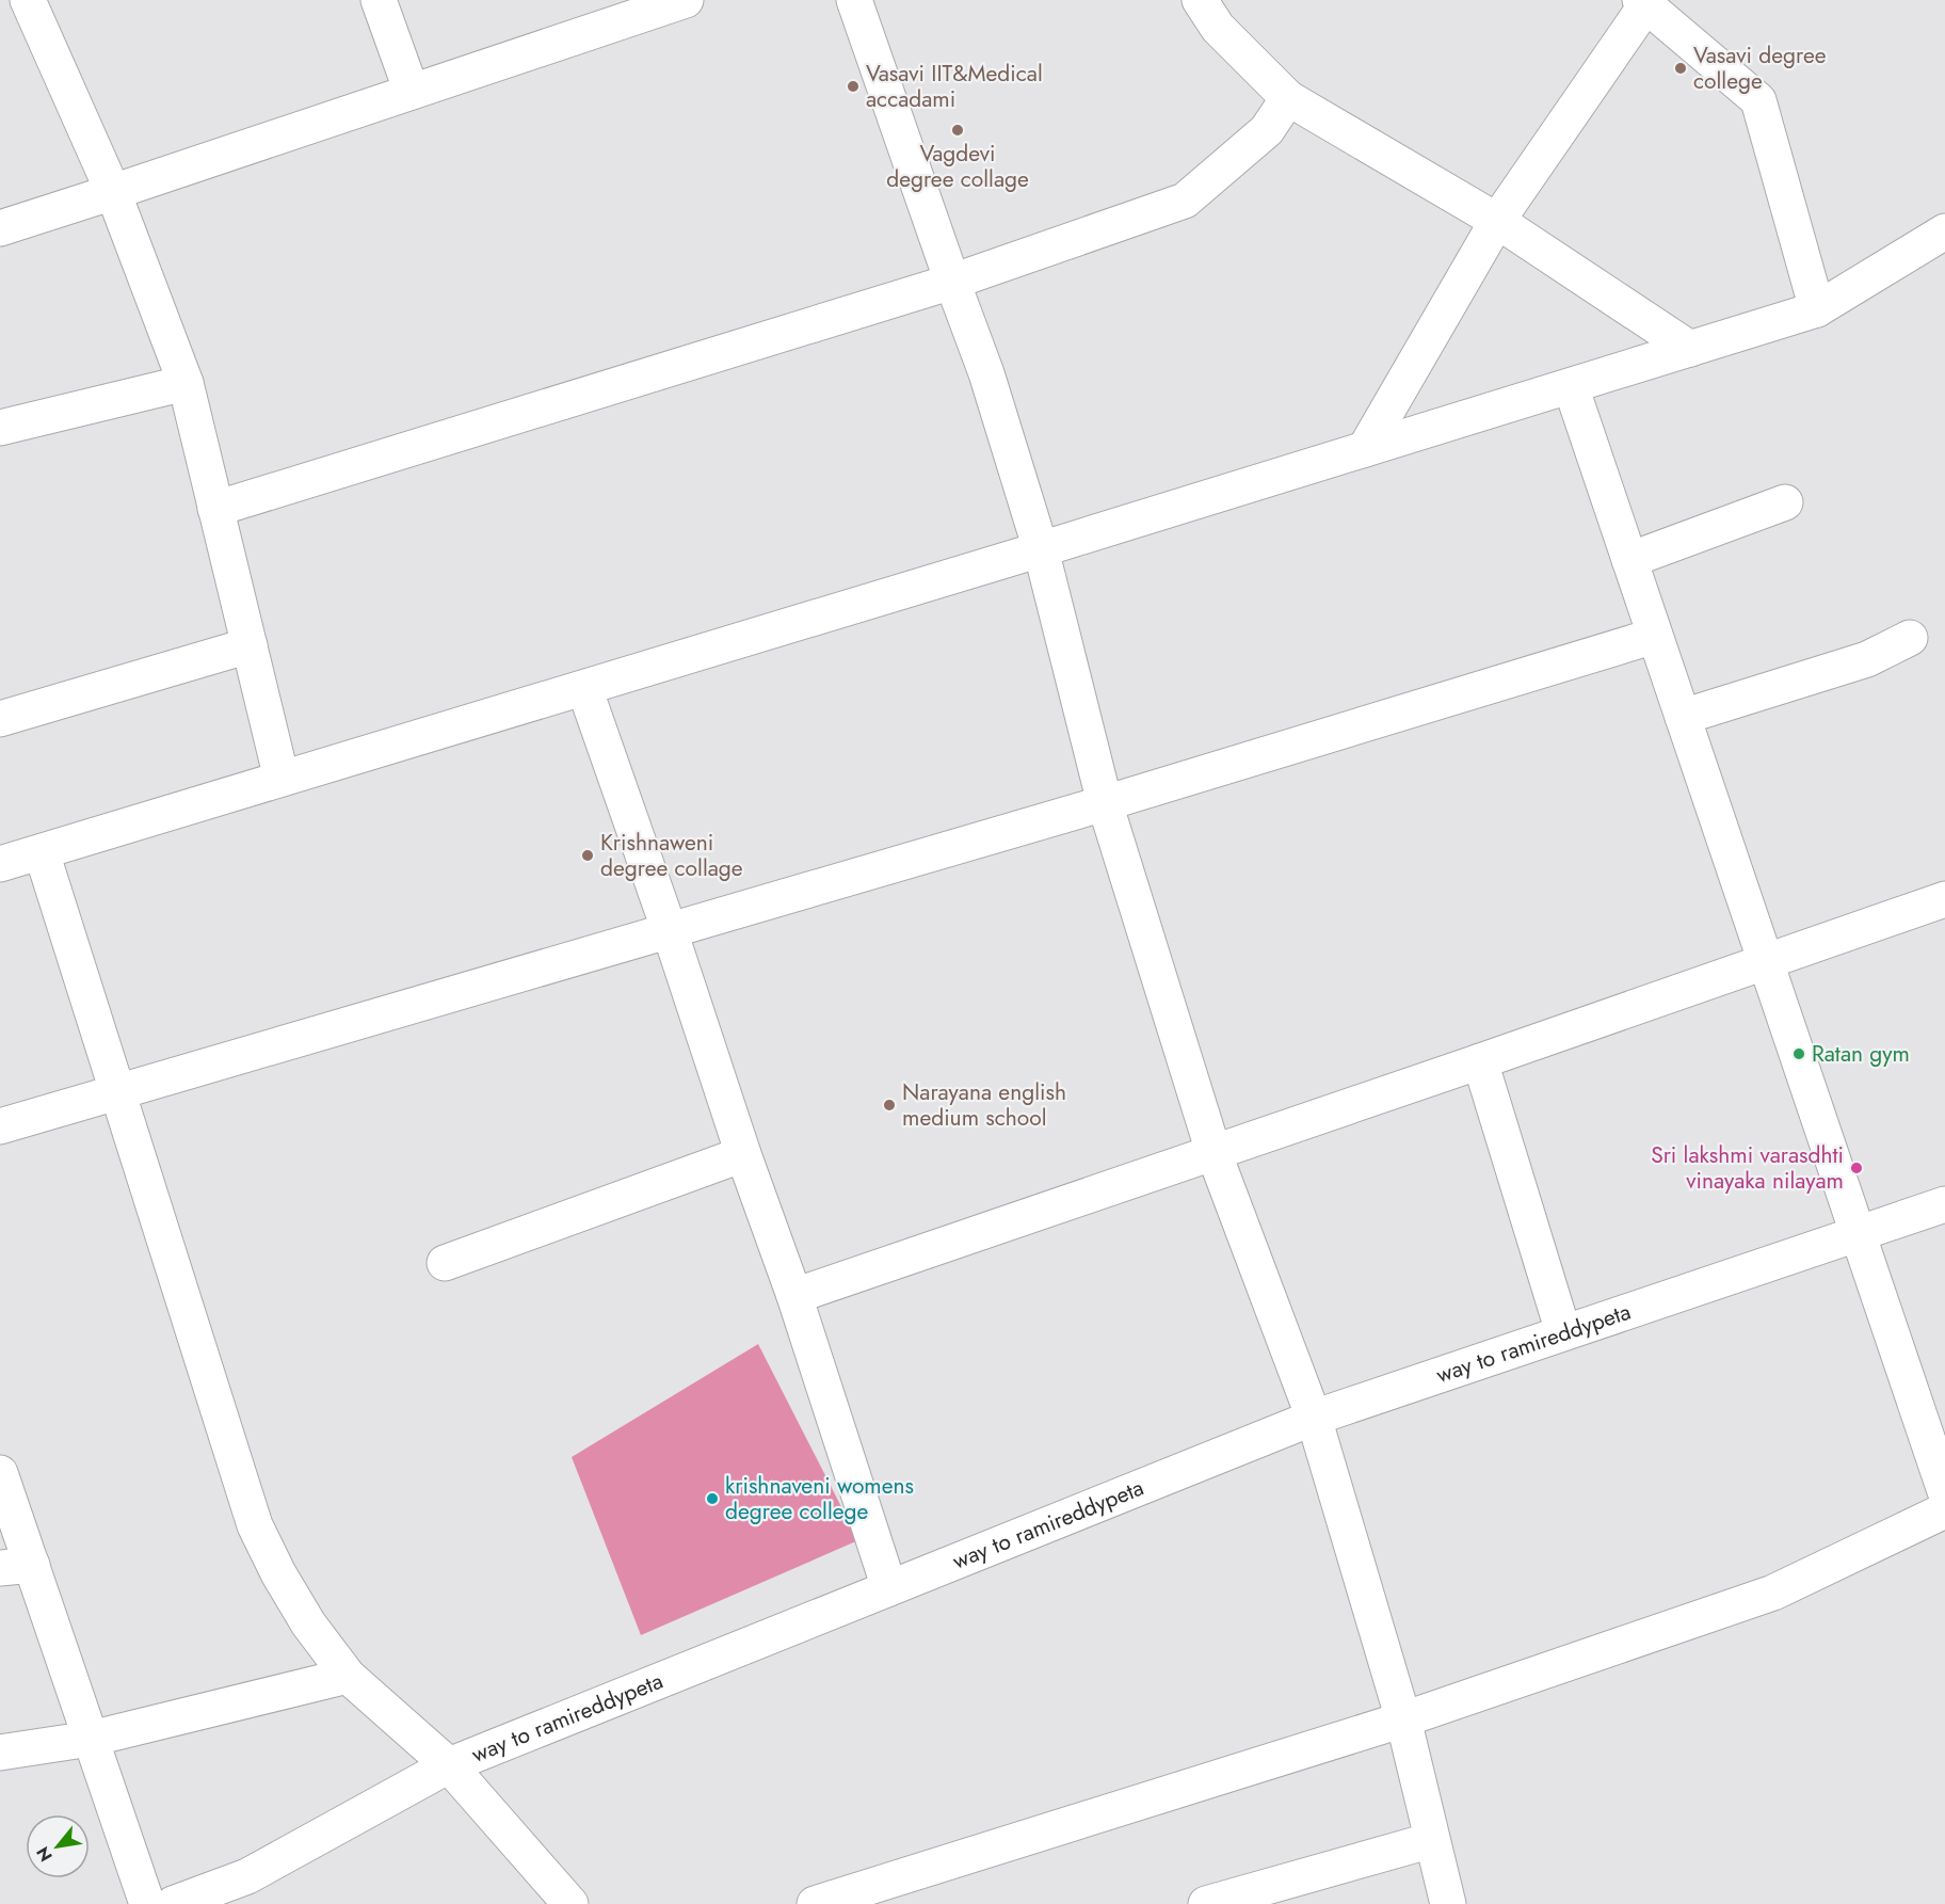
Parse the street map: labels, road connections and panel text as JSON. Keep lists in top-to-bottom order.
{
  "streets": {
    "street": ["way to ramireddypeta"]
  },
  "places": [
    "Vasavi degree college",
    "Vasavi IIT&Medical accadami",
    "Vagdevi degree collage",
    "Krishnaweni degree collage",
    "Ratan gym",
    "Narayana english medium school",
    "Sri lakshmi varasdhti vinayaka nilayam",
    "krishnaveni womens degree college"
  ],
  "north": "bottom left"
}
